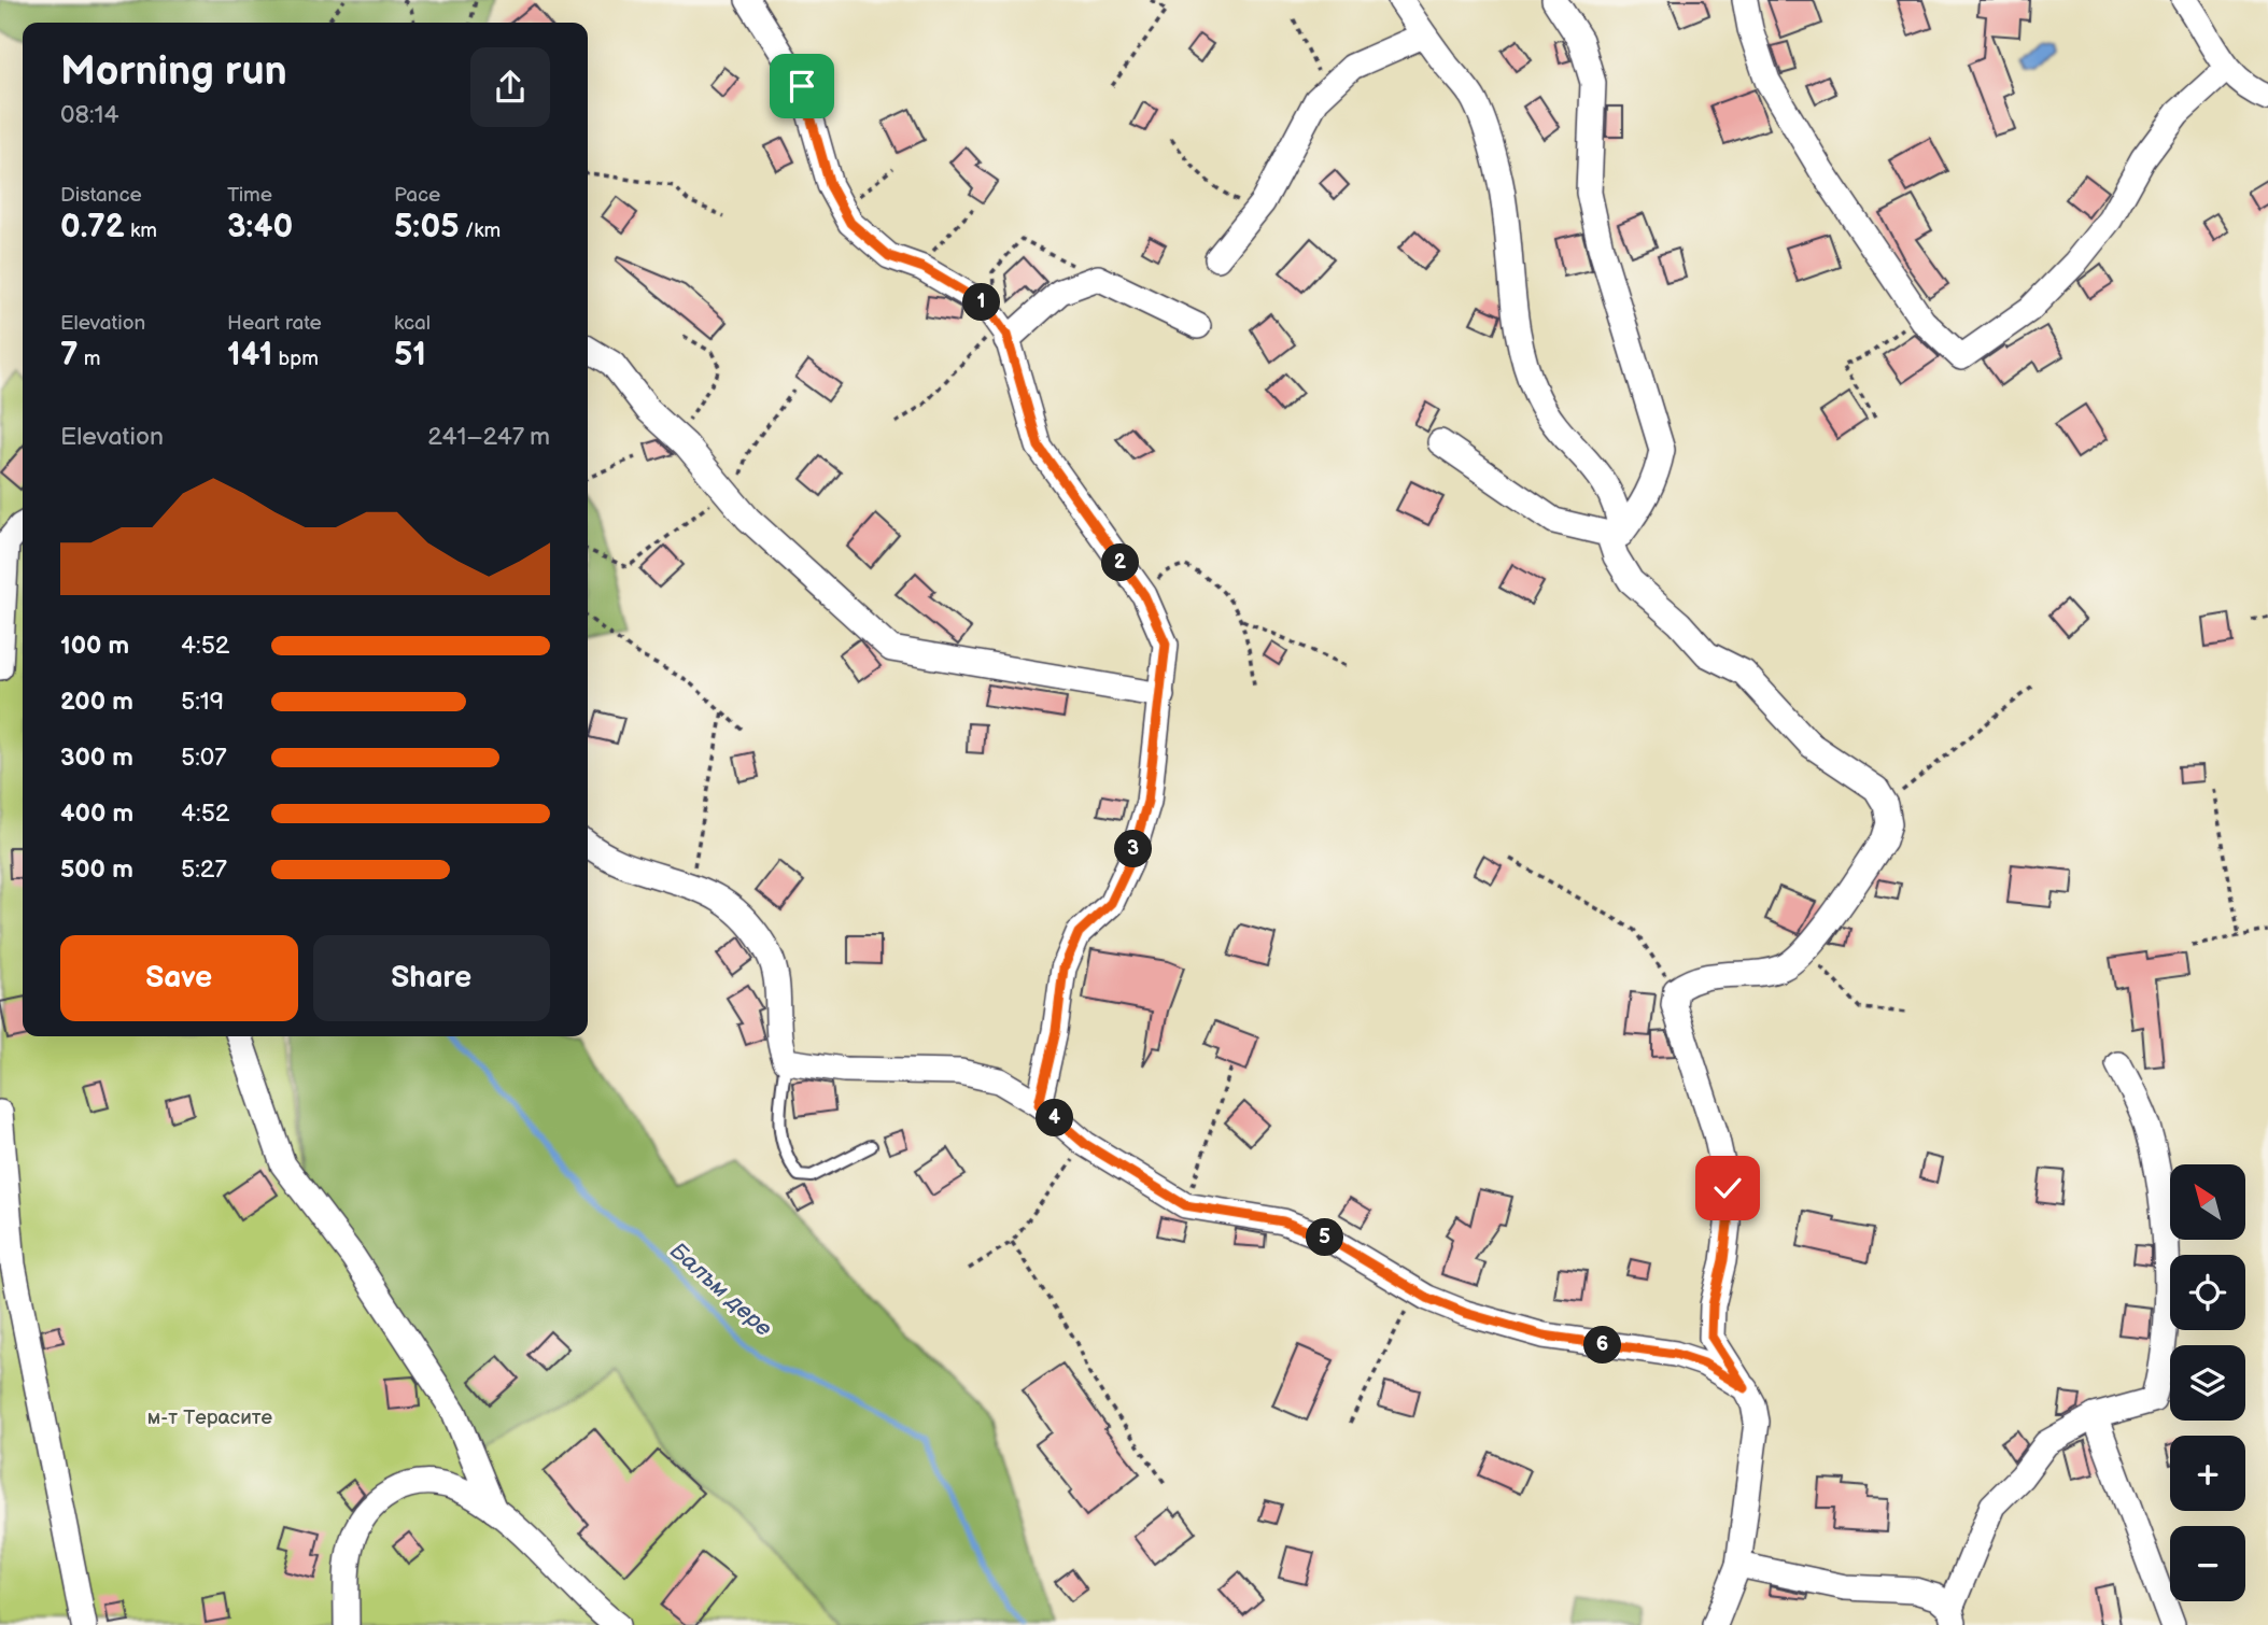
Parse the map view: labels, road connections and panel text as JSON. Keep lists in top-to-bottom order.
{
  "water": ["Балъм дере"],
  "parks": ["м-т Терасите"],
  "north": "top left",
  "page": {
    "heading": ["Morning run", "08:14"],
    "stats": [
      ["Distance", "0.72 km"],
      ["Time", "3:40"],
      ["Pace", "5:05 /km"],
      ["Elevation", "7 m"],
      ["Heart rate", "141 bpm"],
      ["kcal", "51"]
    ],
    "pins": [
      "1",
      "2",
      "3",
      "4",
      "5",
      "6"
    ],
    "chart": ["Elevation", "241–247 m"],
    "list": [
      {
        "name": "100 m",
        "note": "4:52"
      },
      {
        "name": "200 m",
        "note": "5:19"
      },
      {
        "name": "300 m",
        "note": "5:07"
      },
      {
        "name": "400 m",
        "note": "4:52"
      },
      {
        "name": "500 m",
        "note": "5:27"
      }
    ],
    "buttons": ["Save", "Share"],
    "map_buttons": ["+", "−"]
  }
}
